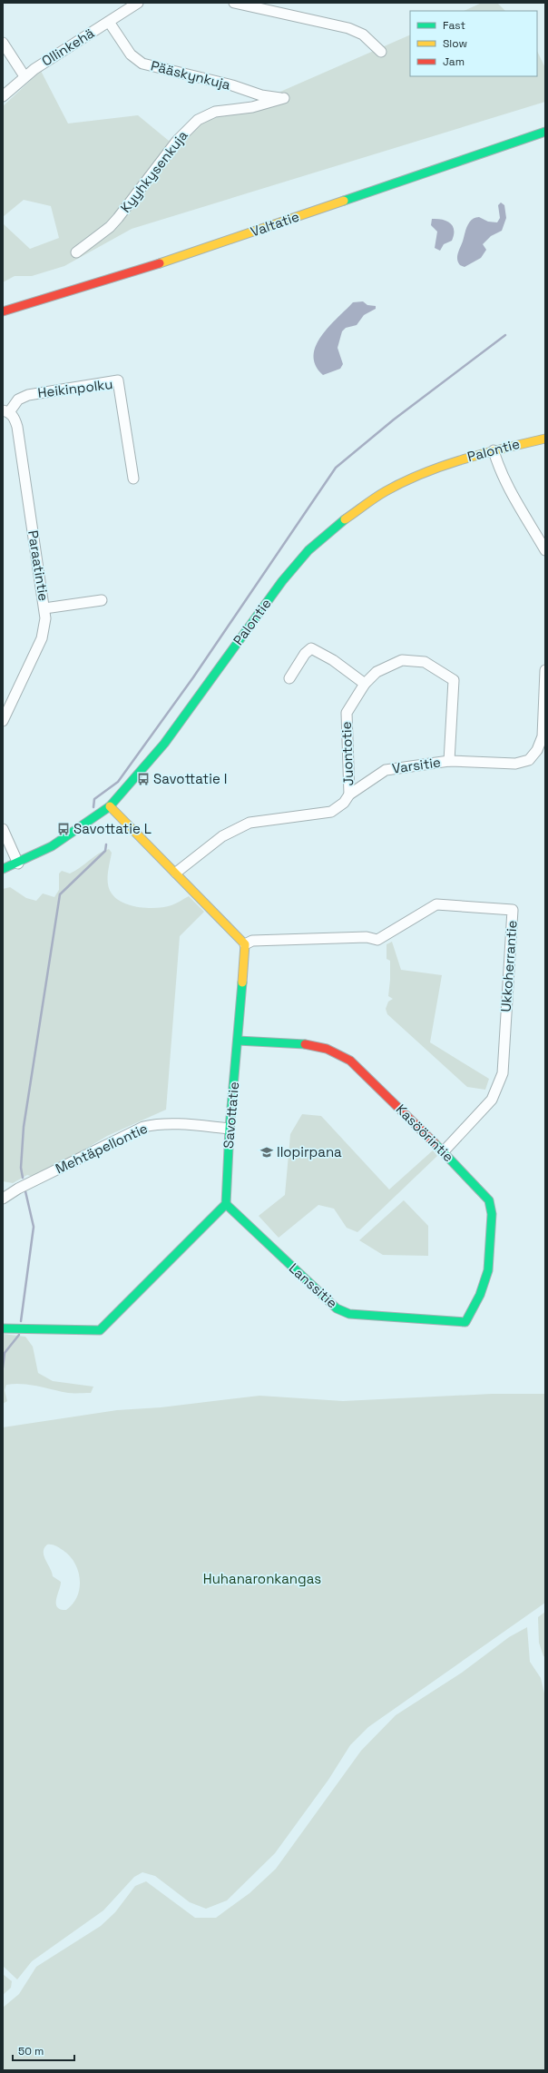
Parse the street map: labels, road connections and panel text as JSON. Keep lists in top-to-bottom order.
{
  "streets": {
    "main road": [
      "Valtatie",
      "Palontie",
      "Savottatie",
      "Kasöörintie",
      "Lanssitie"
    ],
    "street": [
      "Ollinkehä",
      "Pääskynkuja",
      "Kyyhkysenkuja",
      "Heikinpolku",
      "Paraatintie",
      "Juontotie",
      "Varsitie",
      "Ukkoherrantie",
      "Mehtäpellontie"
    ]
  },
  "crossings": [
    ["Ollinkehä", "Pääskynkuja"],
    ["Pääskynkuja", "Kyyhkysenkuja"],
    ["Heikinpolku", "Paraatintie"],
    ["Juontotie", "Varsitie"],
    ["Ukkoherrantie", "Savottatie"],
    ["Ukkoherrantie", "Kasöörintie"],
    ["Savottatie", "Kasöörintie"],
    ["Savottatie", "Mehtäpellontie"],
    ["Savottatie", "Lanssitie"],
    ["Kasöörintie", "Lanssitie"]
  ],
  "parks": ["Huhanaronkangas"],
  "places": {
    "bus stop": ["Savottatie I", "Savottatie L"],
    "school or university": ["Ilopirpana"]
  },
  "legend": ["Fast", "Slow", "Jam"],
  "scale_bar": "50 m"
}
